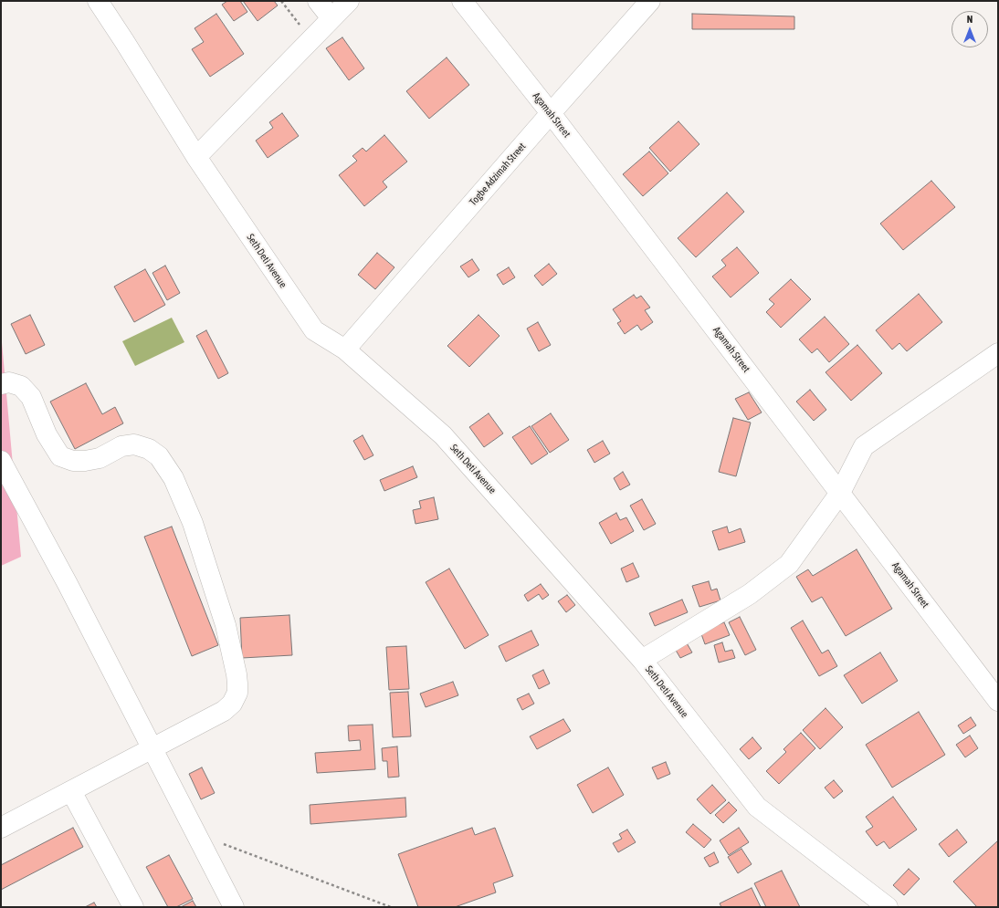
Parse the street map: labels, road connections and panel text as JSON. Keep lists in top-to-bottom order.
{
  "streets": {
    "street": ["Agamah Street", "Togbe Adzimah Street", "Seth Deti Avenue"]
  },
  "crossings": [
    ["Agamah Street", "Togbe Adzimah Street"],
    ["Togbe Adzimah Street", "Seth Deti Avenue"]
  ],
  "north": "top"
}
